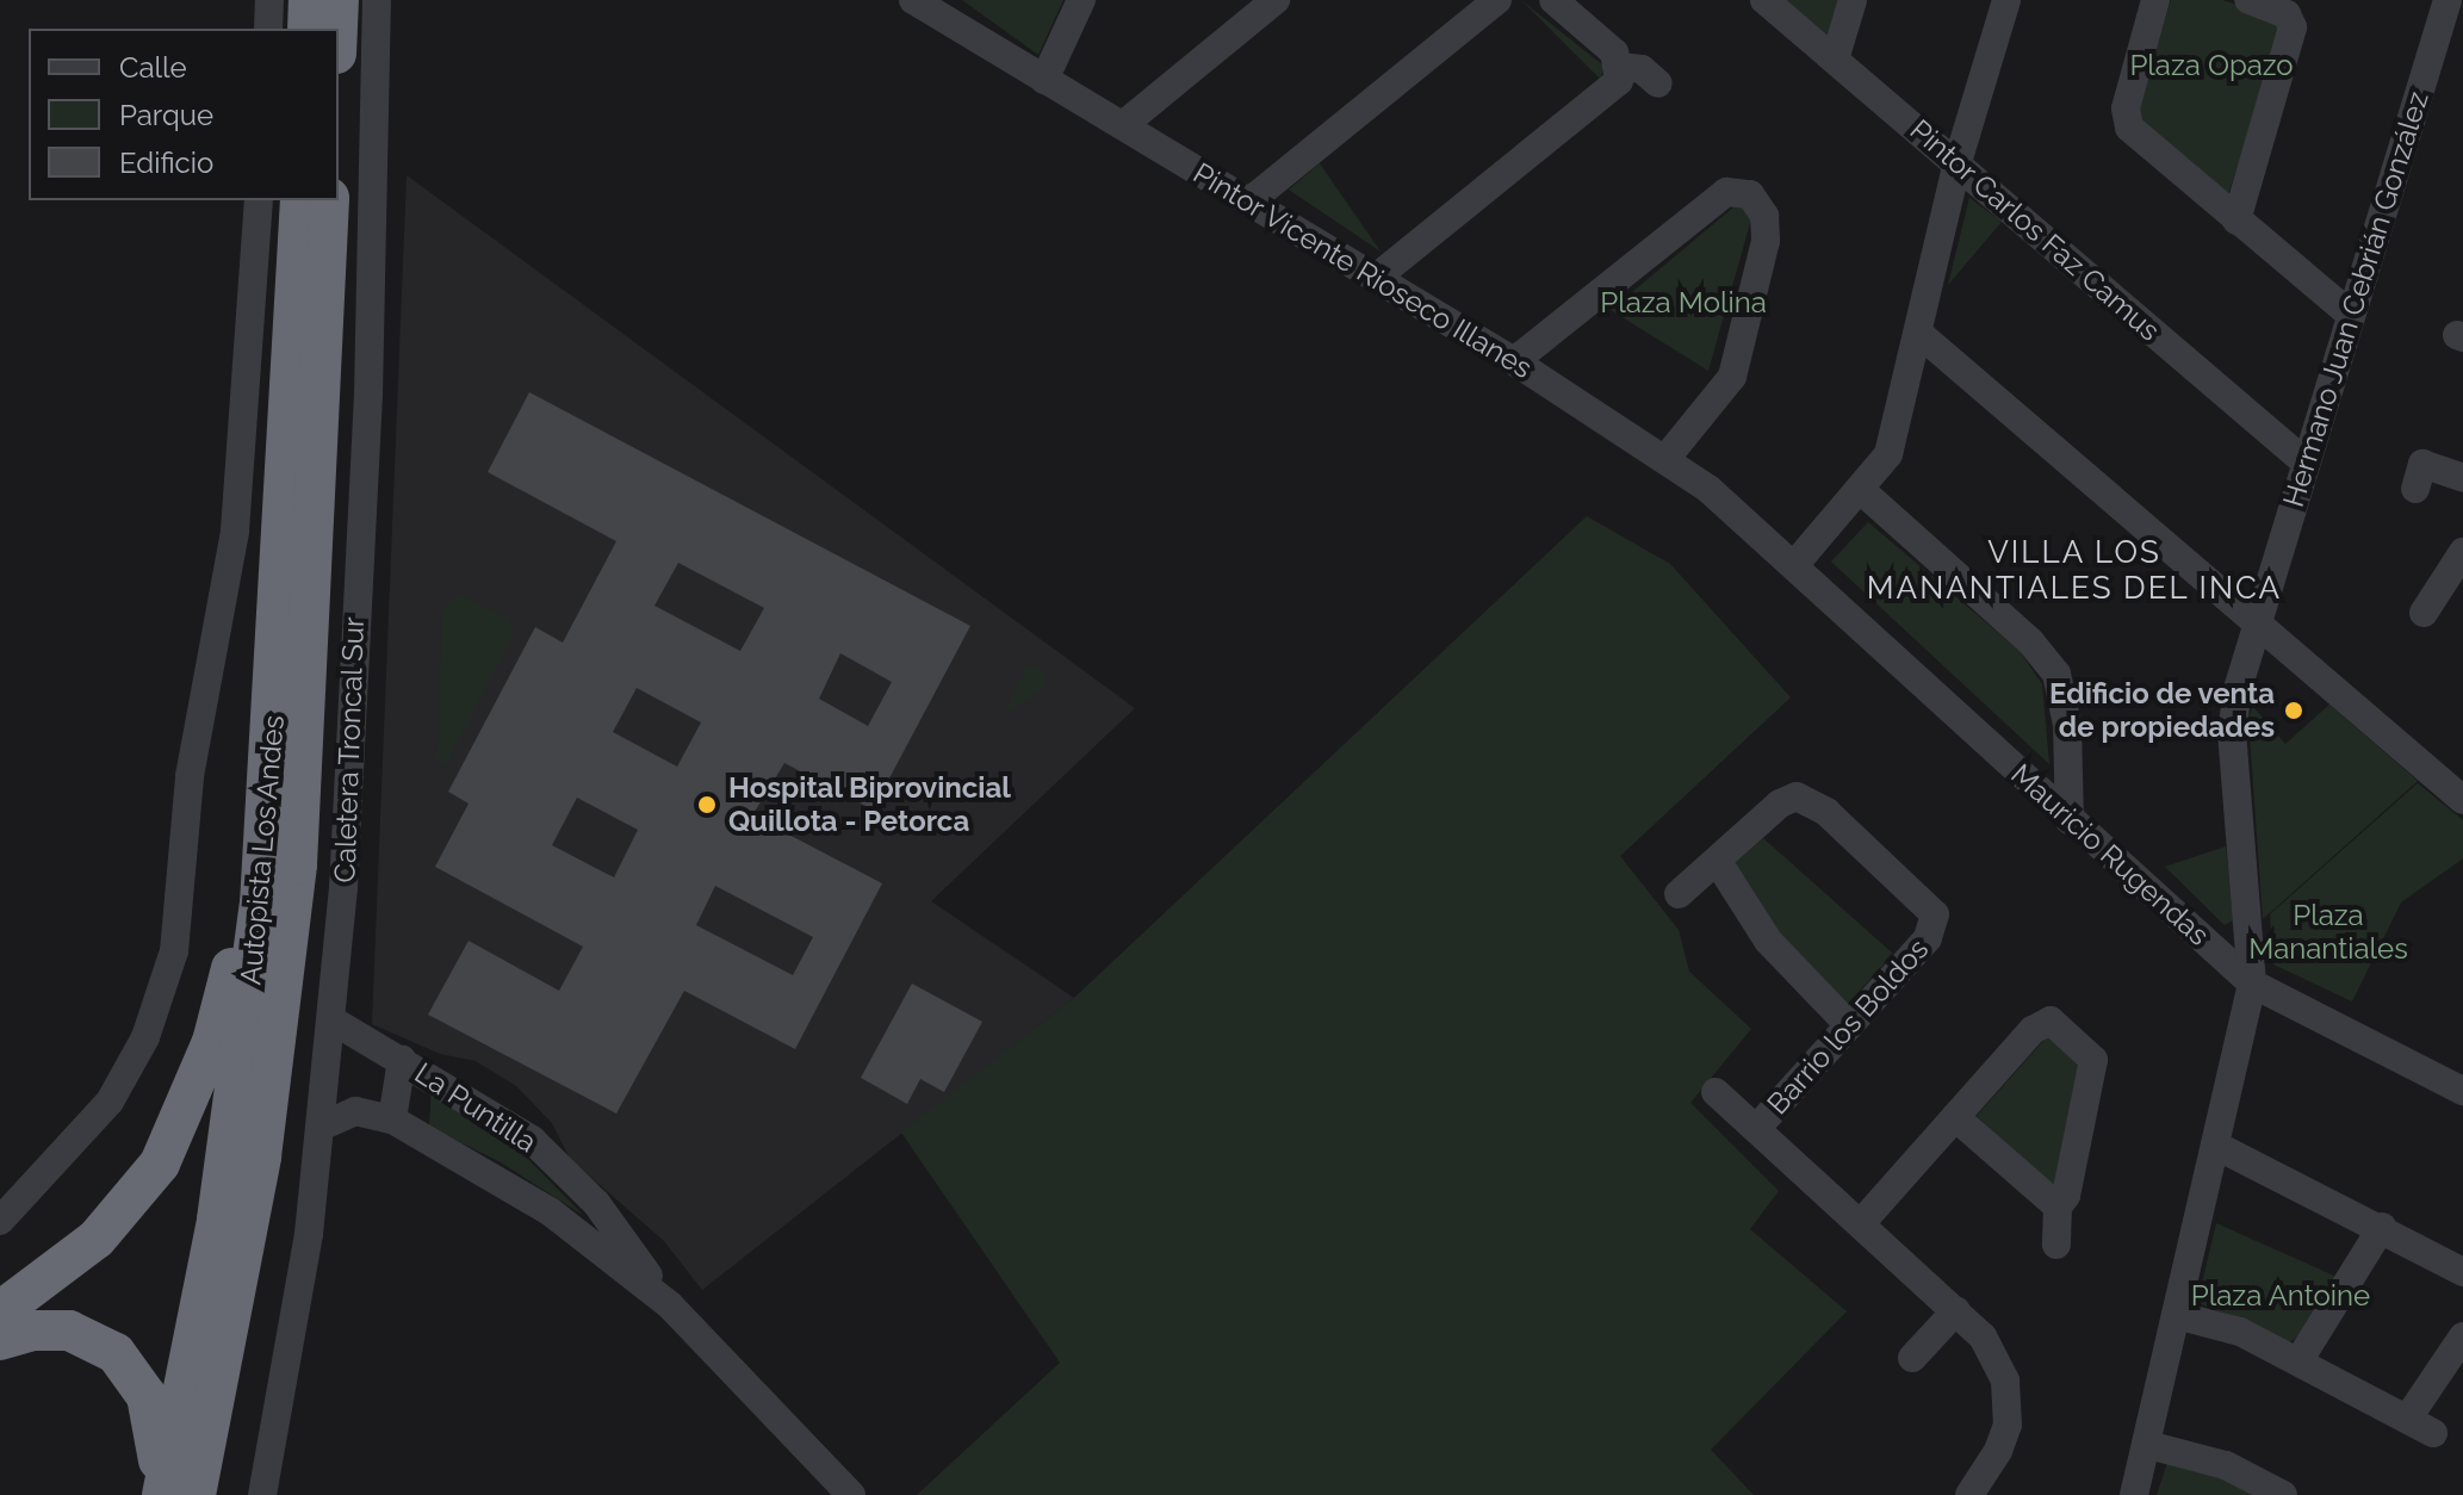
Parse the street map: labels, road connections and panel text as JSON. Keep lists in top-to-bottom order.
{
  "streets": {
    "highway": ["Autopista Los Andes"],
    "street": [
      "Pintor Carlos Faz Camus",
      "Pintor Vicente Rioseco Illanes",
      "Hermano Juan Cebrián González",
      "Caletera Troncal Sur",
      "Mauricio Rugendas",
      "Barrio los Boldos",
      "La Puntilla"
    ]
  },
  "crossings": [
    ["Pintor Carlos Faz Camus", "Hermano Juan Cebrián González"],
    ["Pintor Vicente Rioseco Illanes", "Mauricio Rugendas"],
    ["Hermano Juan Cebrián González", "Mauricio Rugendas"],
    ["Caletera Troncal Sur", "La Puntilla"]
  ],
  "districts": ["VILLA LOS MANANTIALES DEL INCA"],
  "parks": [
    "Plaza Opazo",
    "Plaza Molina",
    "Plaza Manantiales",
    "Plaza Antoine"
  ],
  "places": ["Edificio de venta de propiedades", "Hospital Biprovincial Quillota - Petorca"],
  "legend": ["Calle", "Parque", "Edificio"]
}
